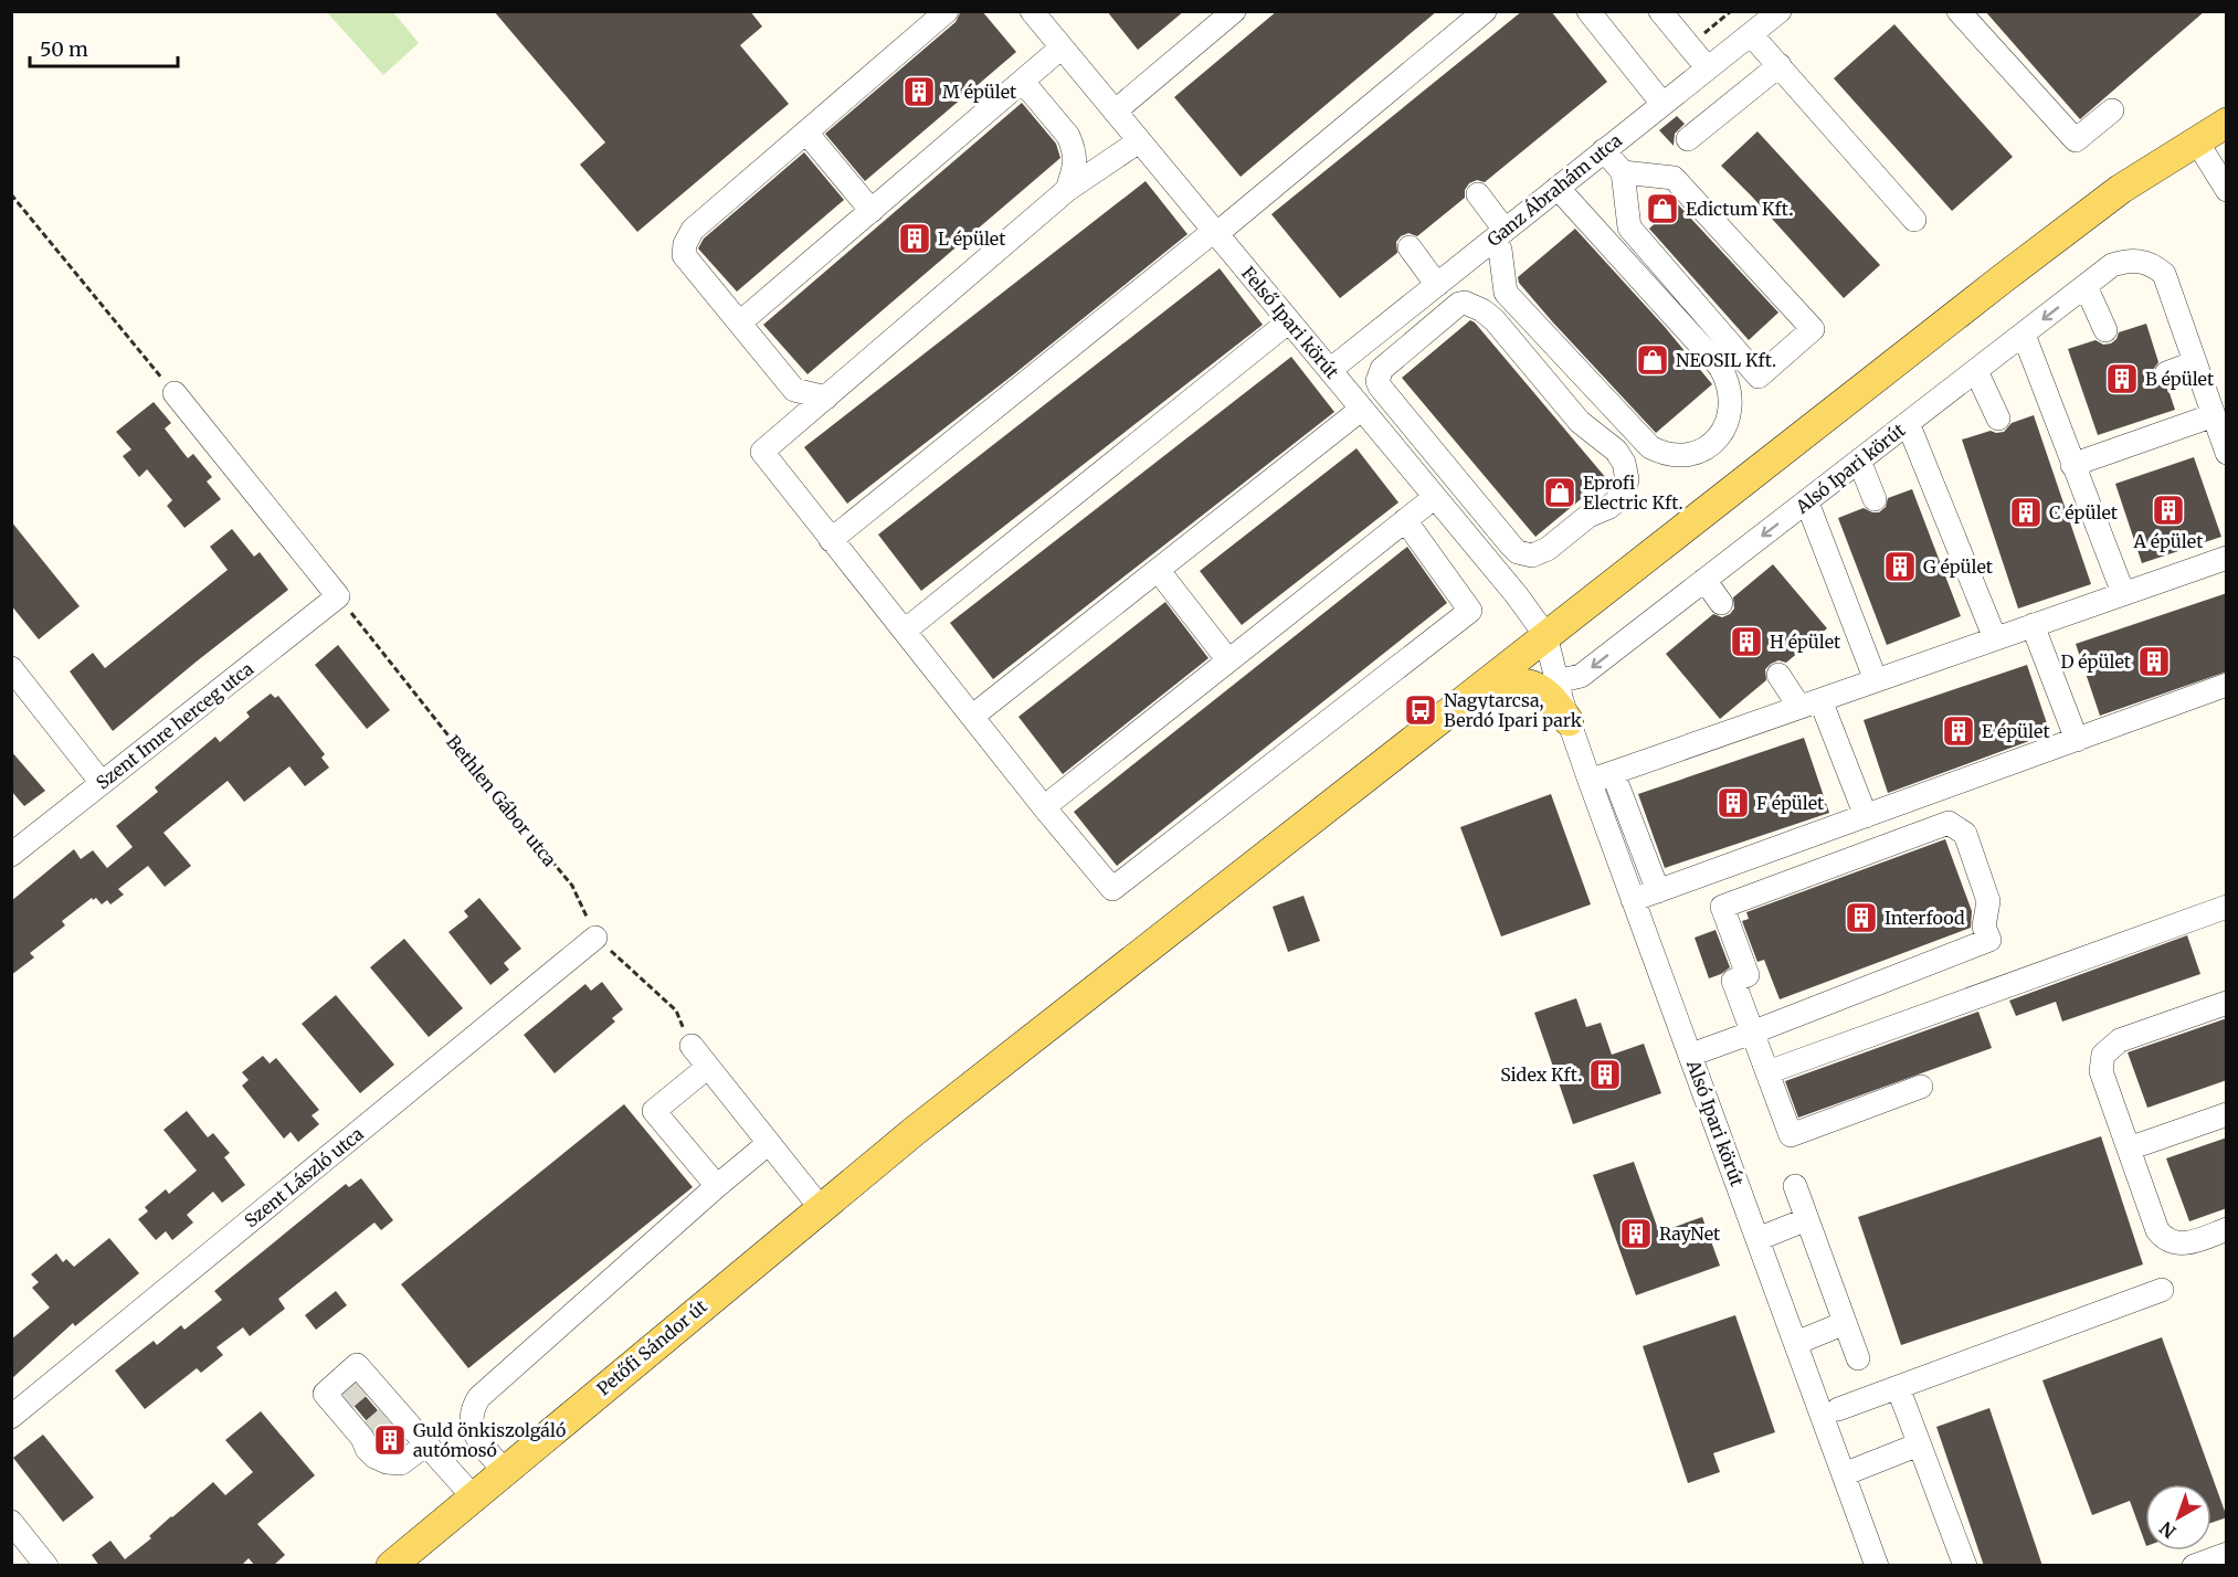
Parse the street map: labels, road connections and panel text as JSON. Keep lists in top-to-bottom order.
{
  "streets": {
    "main road": ["Petőfi Sándor út"],
    "street": [
      "Ganz Ábrahám utca",
      "Felső Ipari körút",
      "Alsó Ipari körút",
      "Szent Imre herceg utca",
      "Szent László utca"
    ],
    "path": ["Bethlen Gábor utca"]
  },
  "crossings": [
    ["Ganz Ábrahám utca", "Felső Ipari körút"],
    ["Felső Ipari körút", "Alsó Ipari körút"],
    ["Felső Ipari körút", "Petőfi Sándor út"],
    ["Alsó Ipari körút", "Petőfi Sándor út"],
    ["Szent Imre herceg utca", "Bethlen Gábor utca"],
    ["Bethlen Gábor utca", "Szent László utca"]
  ],
  "places": {
    "building": [
      "M épület",
      "L épület",
      "B épület",
      "A épület",
      "C épület",
      "G épület",
      "H épület",
      "D épület",
      "E épület",
      "F épület",
      "Interfood",
      "Sidex Kft.",
      "RayNet",
      "Guld önkiszolgáló autómosó"
    ],
    "shop": ["Edictum Kft.", "NEOSIL Kft.", "Eprofi Electric Kft."],
    "bus stop": ["Nagytarcsa, Berdó Ipari park"]
  },
  "scale_bar": "50 m",
  "north": "bottom left"
}
